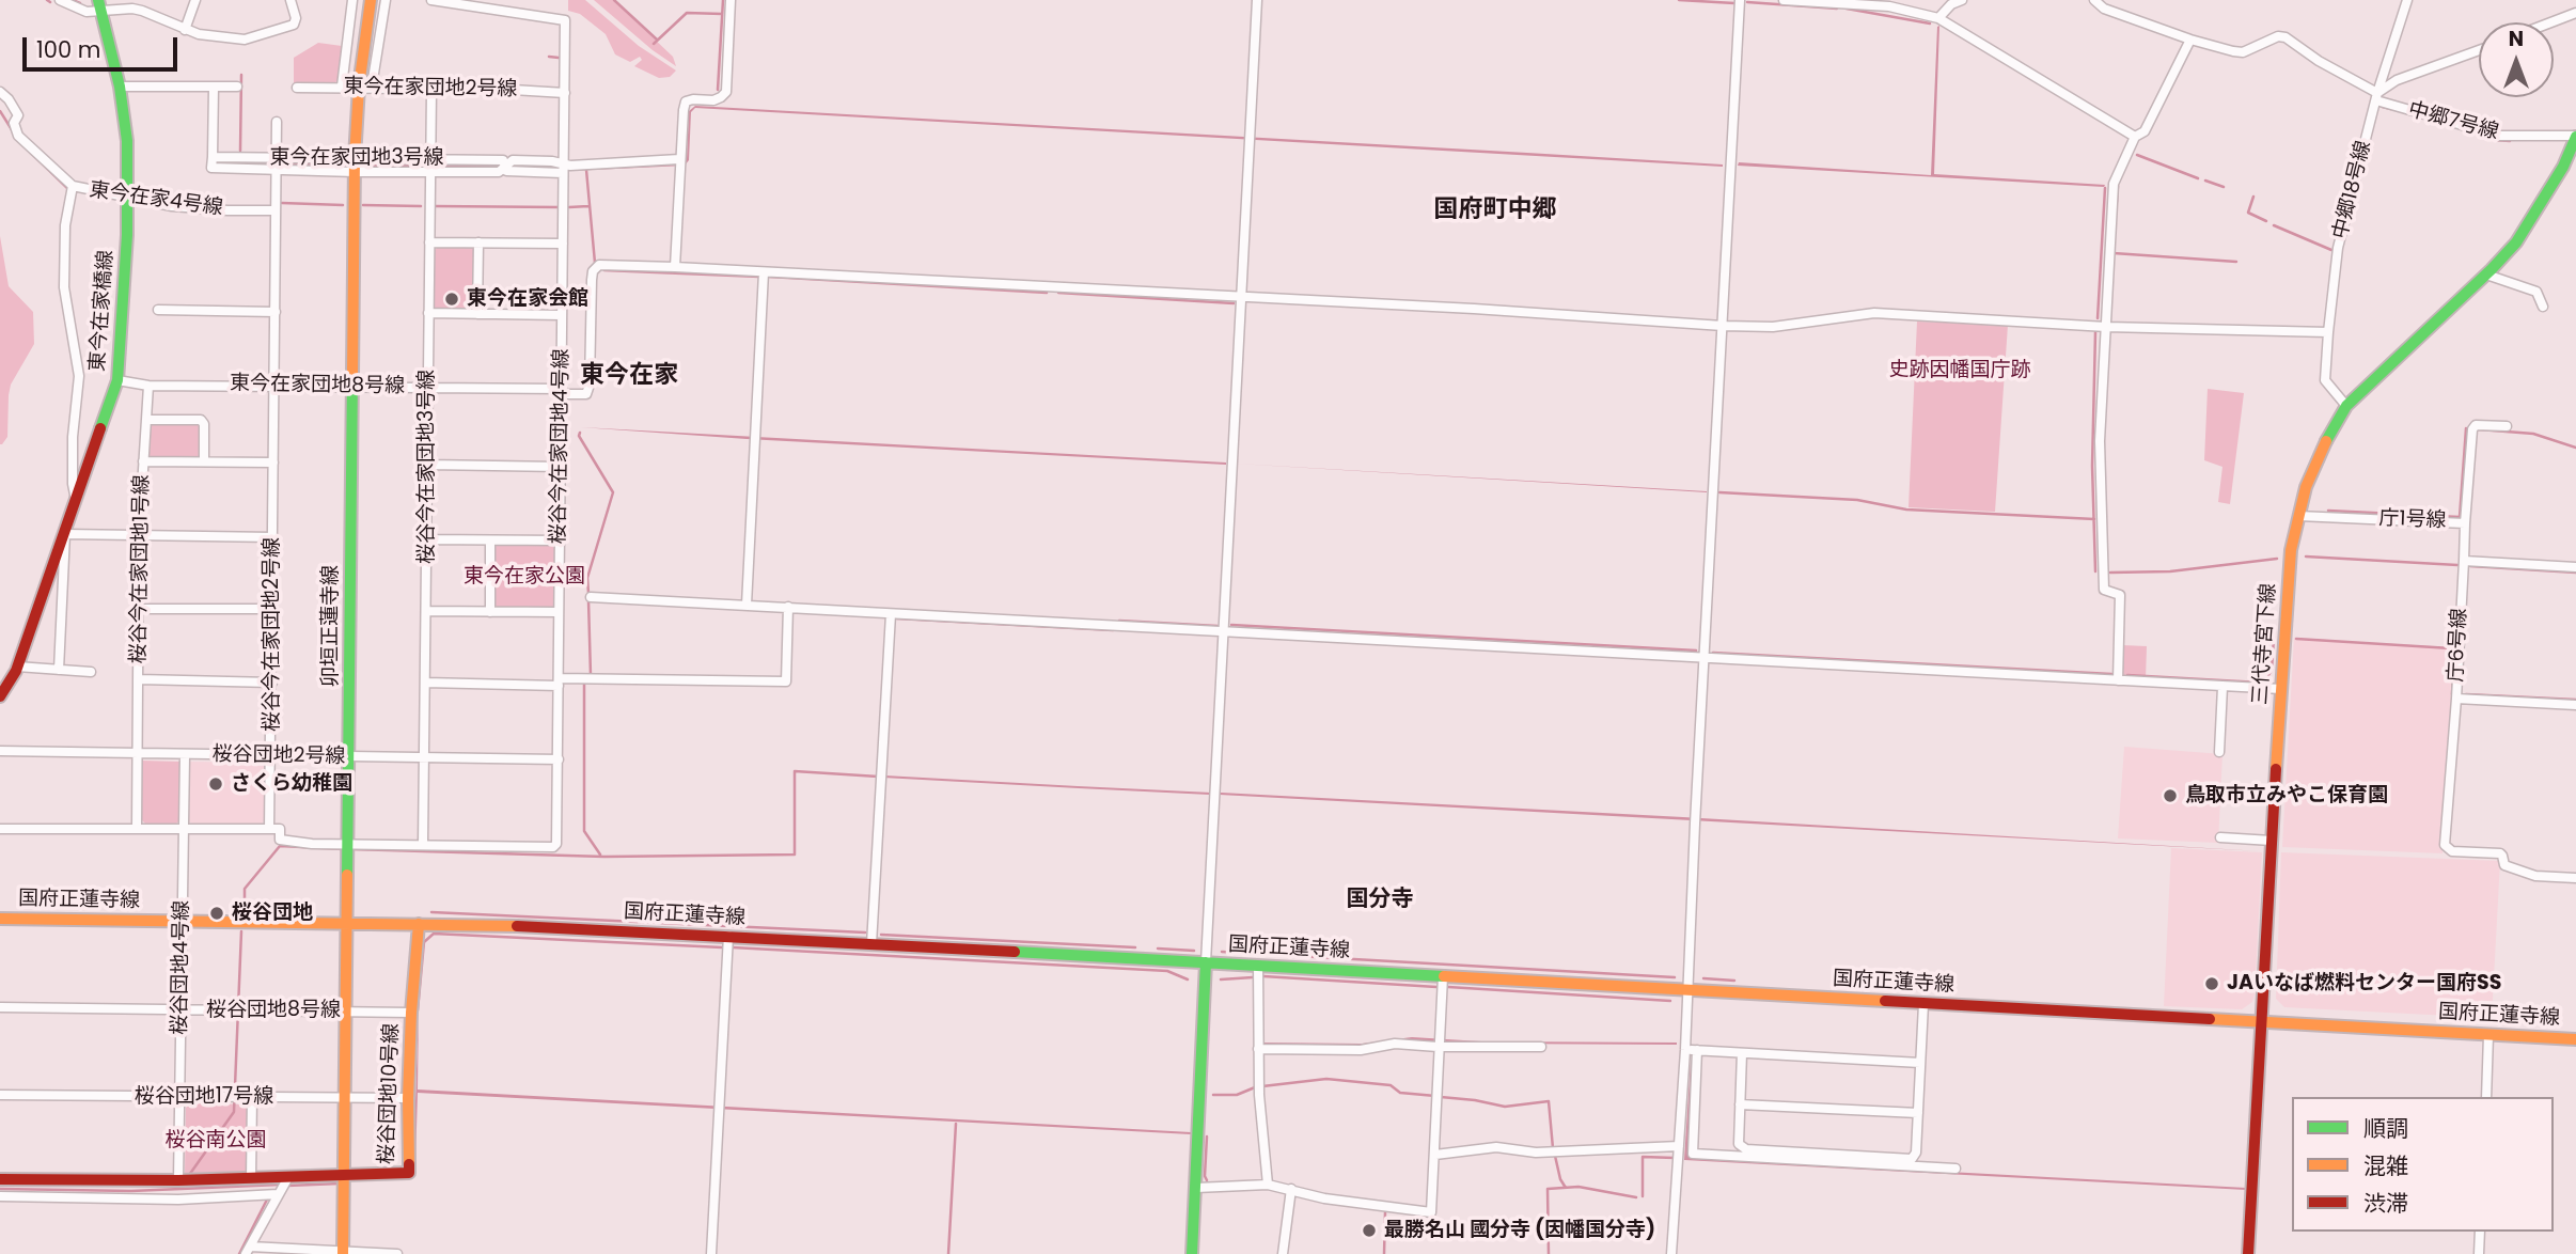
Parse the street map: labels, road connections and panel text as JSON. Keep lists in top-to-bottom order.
{
  "streets": {
    "main road": [
      "東今在家橋線",
      "卯垣正蓮寺線",
      "三代寺宮下線",
      "国府正蓮寺線",
      "桜谷団地10号線"
    ],
    "street": [
      "東今在家団地2号線",
      "中郷7号線",
      "東今在家団地3号線",
      "中郷18号線",
      "東今在家4号線",
      "東今在家団地8号線",
      "桜谷今在家団地4号線",
      "桜谷今在家団地3号線",
      "庁1号線",
      "桜谷今在家団地1号線",
      "桜谷今在家団地2号線",
      "庁6号線",
      "桜谷団地2号線",
      "桜谷団地4号線",
      "桜谷団地8号線",
      "桜谷団地17号線"
    ]
  },
  "crossings": [
    ["東今在家団地2号線", "桜谷今在家団地4号線"],
    ["東今在家団地2号線", "桜谷今在家団地3号線"],
    ["東今在家団地2号線", "卯垣正蓮寺線"],
    ["中郷7号線", "中郷18号線"],
    ["中郷7号線", "三代寺宮下線"],
    ["東今在家団地3号線", "桜谷今在家団地4号線"],
    ["東今在家団地3号線", "桜谷今在家団地3号線"],
    ["東今在家団地3号線", "卯垣正蓮寺線"],
    ["東今在家団地3号線", "桜谷今在家団地2号線"],
    ["中郷18号線", "三代寺宮下線"],
    ["東今在家4号線", "東今在家橋線"],
    ["東今在家4号線", "桜谷今在家団地2号線"],
    ["東今在家橋線", "東今在家団地8号線"],
    ["東今在家団地8号線", "桜谷今在家団地4号線"],
    ["東今在家団地8号線", "桜谷今在家団地3号線"],
    ["東今在家団地8号線", "桜谷今在家団地1号線"],
    ["東今在家団地8号線", "卯垣正蓮寺線"],
    ["東今在家団地8号線", "桜谷今在家団地2号線"],
    ["桜谷今在家団地4号線", "桜谷今在家団地3号線"],
    ["桜谷今在家団地4号線", "卯垣正蓮寺線"],
    ["桜谷今在家団地4号線", "桜谷今在家団地2号線"],
    ["桜谷今在家団地4号線", "桜谷団地2号線"],
    ["桜谷今在家団地3号線", "桜谷団地2号線"],
    ["庁1号線", "三代寺宮下線"],
    ["庁1号線", "庁6号線"],
    ["桜谷今在家団地1号線", "桜谷団地2号線"],
    ["卯垣正蓮寺線", "桜谷団地2号線"],
    ["卯垣正蓮寺線", "国府正蓮寺線"],
    ["卯垣正蓮寺線", "桜谷団地8号線"],
    ["卯垣正蓮寺線", "桜谷団地10号線"],
    ["卯垣正蓮寺線", "桜谷団地17号線"],
    ["桜谷今在家団地2号線", "桜谷団地2号線"],
    ["三代寺宮下線", "国府正蓮寺線"],
    ["桜谷団地2号線", "桜谷団地4号線"],
    ["国府正蓮寺線", "桜谷団地4号線"],
    ["国府正蓮寺線", "桜谷団地10号線"],
    ["桜谷団地4号線", "桜谷団地8号線"],
    ["桜谷団地4号線", "桜谷団地10号線"],
    ["桜谷団地4号線", "桜谷団地17号線"],
    ["桜谷団地8号線", "桜谷団地10号線"],
    ["桜谷団地10号線", "桜谷団地17号線"]
  ],
  "districts": ["国府町中郷", "東今在家", "国分寺"],
  "parks": ["史跡因幡国庁跡", "東今在家公園", "桜谷南公園"],
  "places": [
    "東今在家会館",
    "さくら幼稚園",
    "鳥取市立みやこ保育園",
    "桜谷団地",
    "JAいなば燃料センター国府SS",
    "最勝名山 國分寺 (因幡国分寺)"
  ],
  "legend": ["順調", "混雑", "渋滞"],
  "scale_bar": "100 m",
  "north": "top"
}
